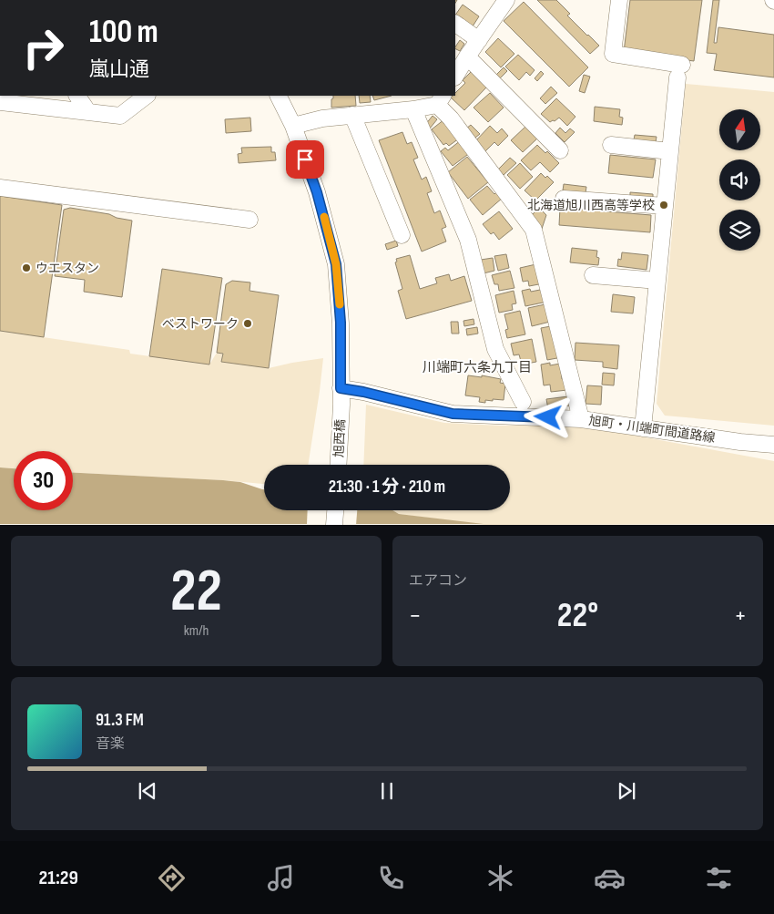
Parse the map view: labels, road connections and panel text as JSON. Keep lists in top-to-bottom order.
{
  "streets": {
    "street": ["旭町・川端町間道路線", "旭西橋"]
  },
  "crossings": [
    ["旭町・川端町間道路線", "旭西橋"]
  ],
  "districts": ["川端町六条九丁目"],
  "places": ["北海道旭川西高等学校", "ウエスタン", "ベストワーク"],
  "north": "top",
  "page": {
    "turn": ["100 m", "嵐山通"],
    "limit": "30",
    "trip": "21:30 · 1 分 · 210 m",
    "tile": [
      ["22", "km/h"],
      "エアコン"
    ],
    "heat": ["−", "22°", "+"],
    "song": ["91.3 FM", "音楽"],
    "tabs": "21:29"
  }
}
